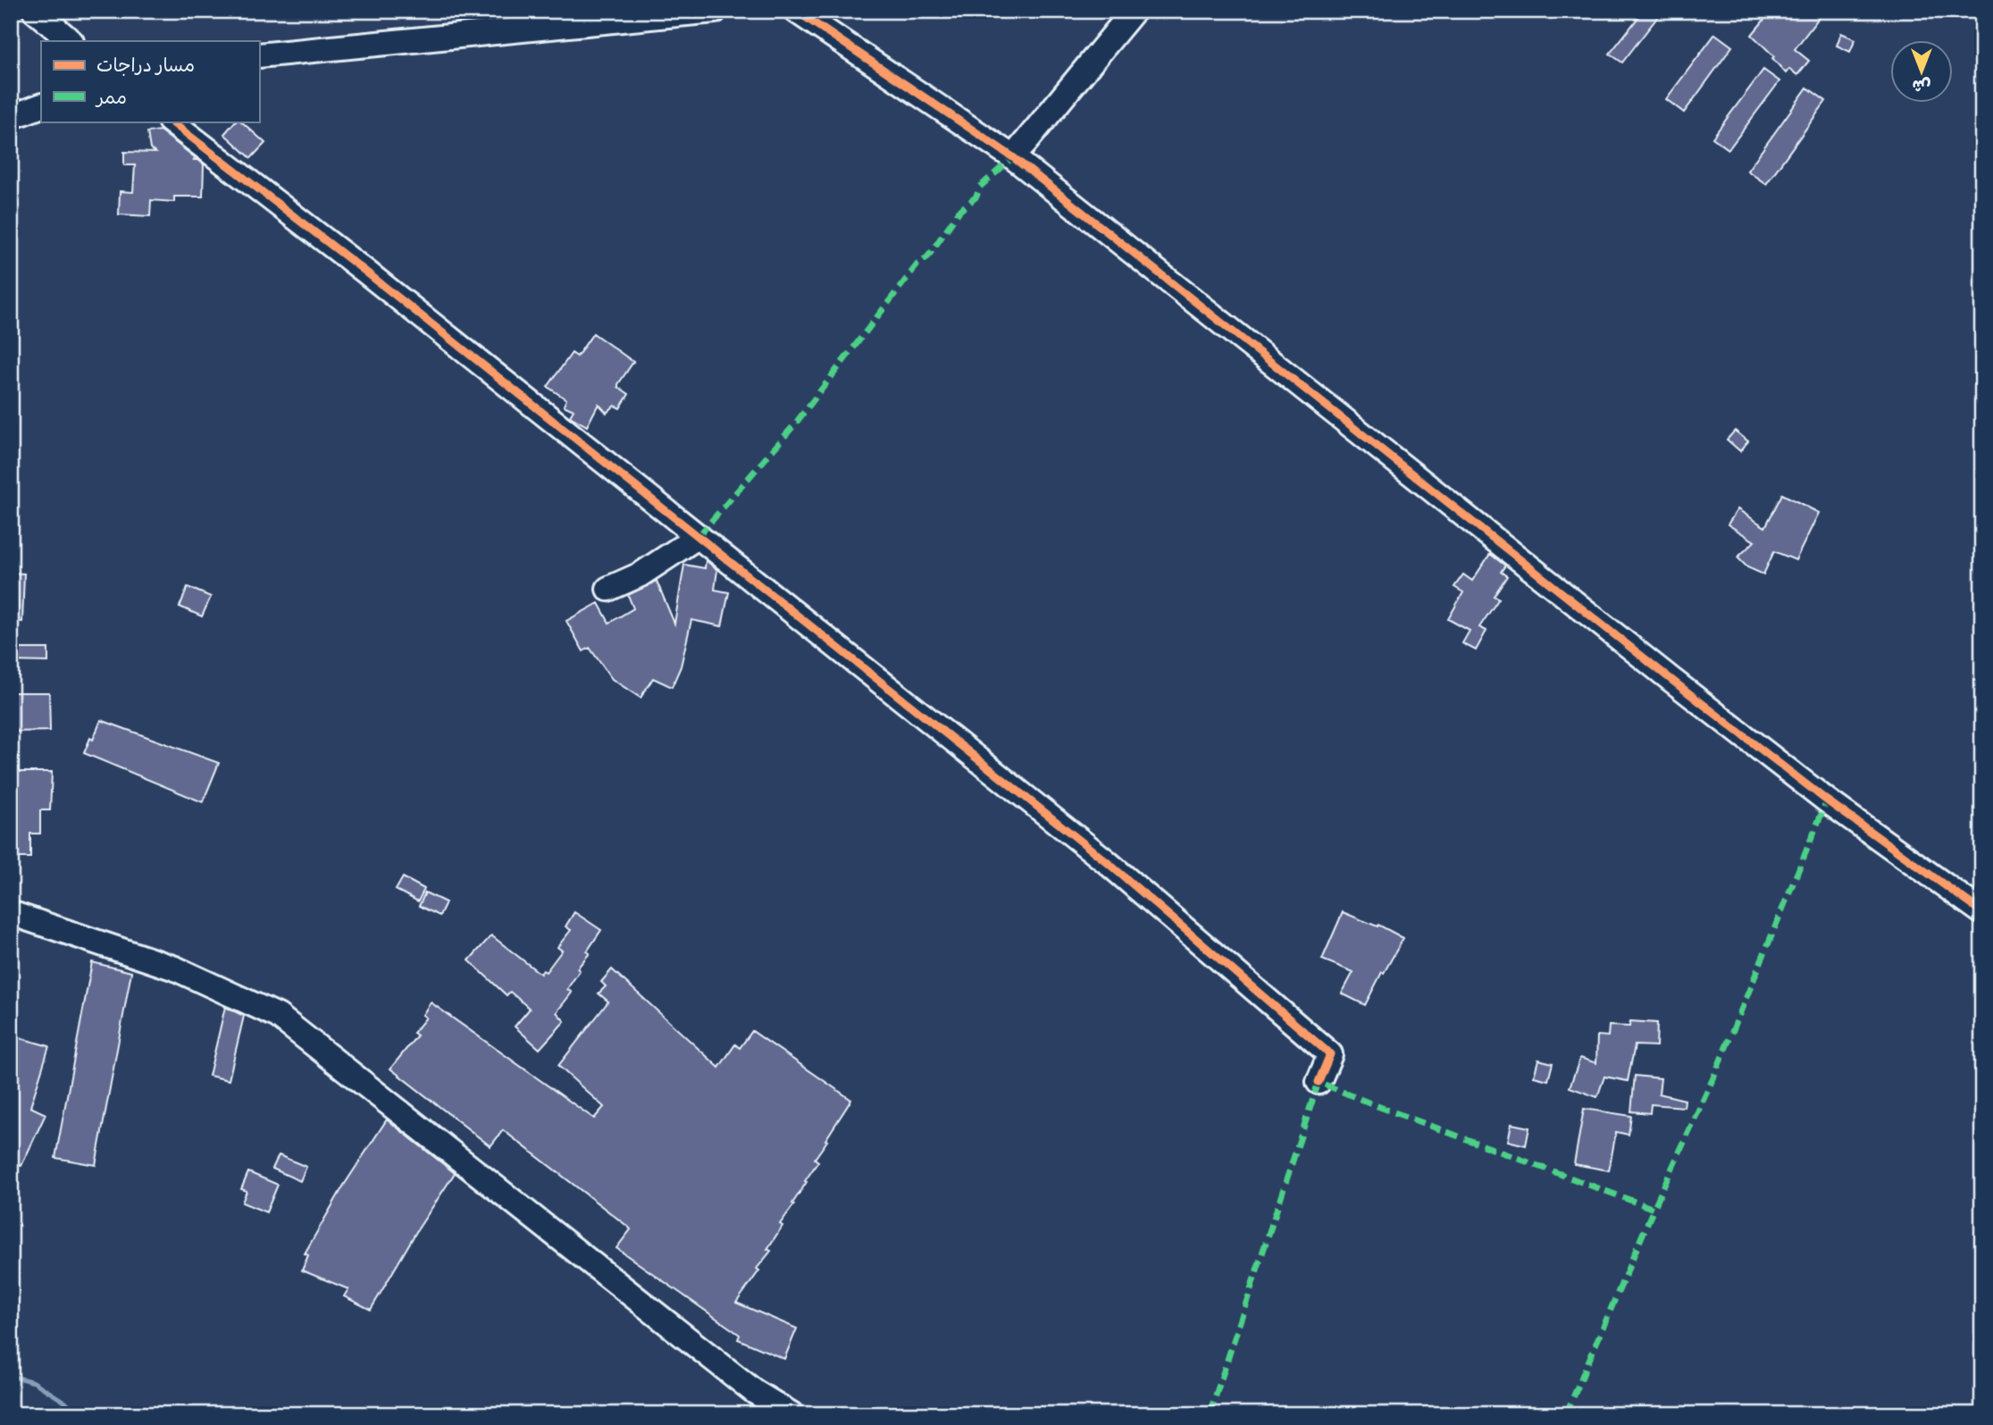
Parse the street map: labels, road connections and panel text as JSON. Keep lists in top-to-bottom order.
{
  "legend": ["مسار دراجات", "ممر"],
  "north": "bottom"
}
